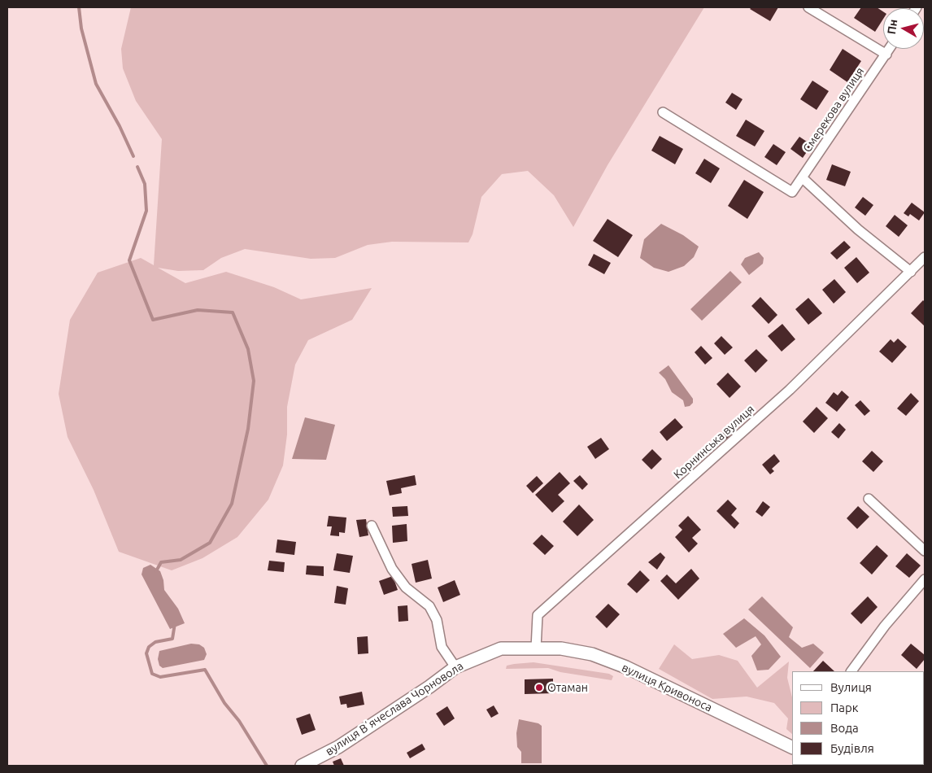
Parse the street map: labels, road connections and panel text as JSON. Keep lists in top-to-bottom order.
{
  "streets": {
    "main road": ["вулиця Кривоноса", "вулиця Вʼячеслава Чорновола"],
    "street": ["Смерекова вулиця", "Корнинська вулиця"]
  },
  "crossings": [
    ["Корнинська вулиця", "вулиця Кривоноса"],
    ["Корнинська вулиця", "вулиця Вʼячеслава Чорновола"],
    ["вулиця Кривоноса", "вулиця Вʼячеслава Чорновола"]
  ],
  "places": ["Отаман"],
  "legend": [
    "Вулиця",
    "Парк",
    "Вода",
    "Будівля"
  ],
  "north": "left"
}
